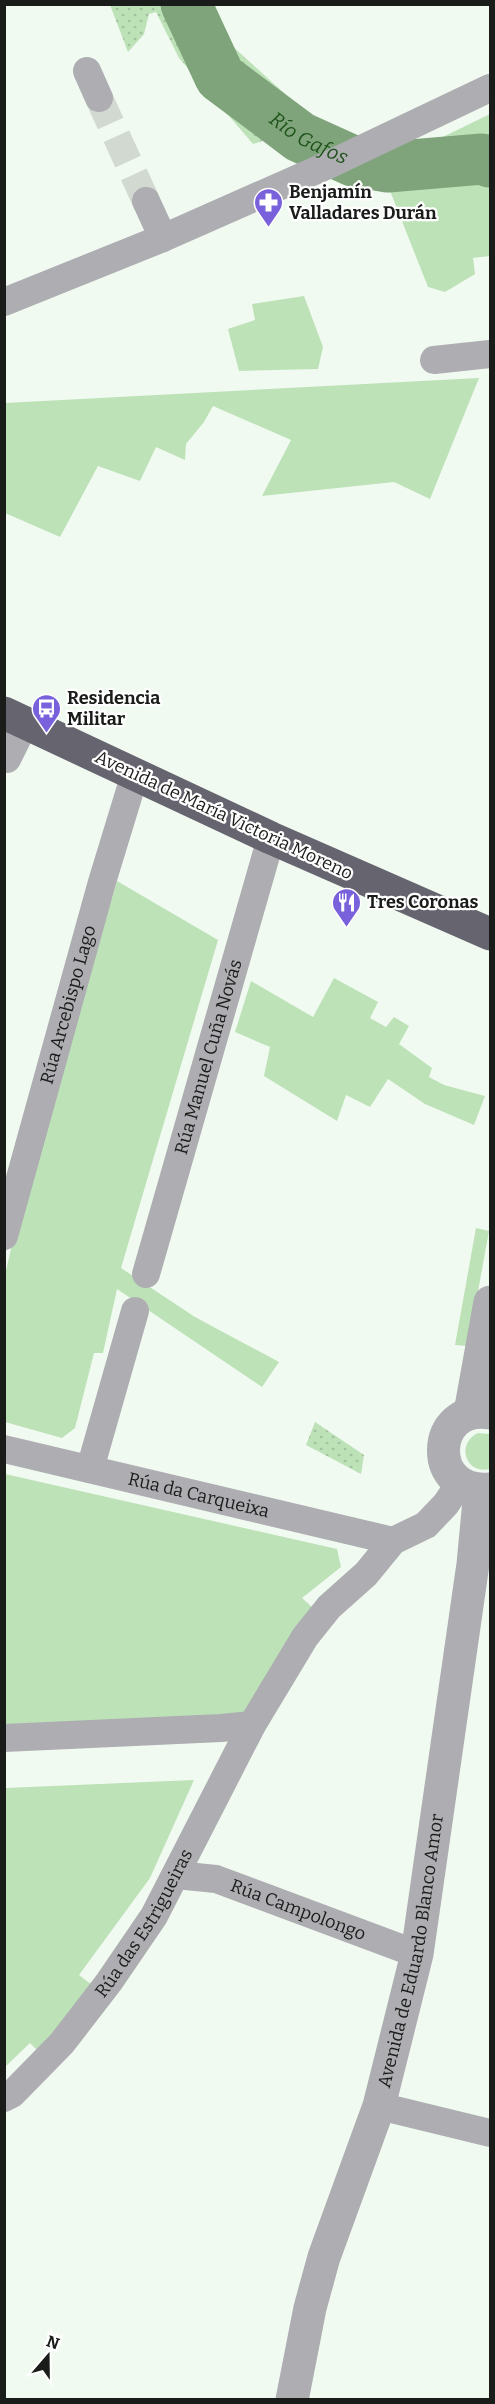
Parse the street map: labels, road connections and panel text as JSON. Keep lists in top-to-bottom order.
{
  "streets": {
    "highway": ["Avenida de María Victoria Moreno"],
    "street": [
      "Rúa Arcebispo Lago",
      "Rúa Manuel Cuña Novás",
      "Rúa da Carqueixa",
      "Rúa Campolongo",
      "Rúa das Estrigueiras",
      "Avenida de Eduardo Blanco Amor"
    ]
  },
  "crossings": [
    ["Avenida de María Victoria Moreno", "Rúa Arcebispo Lago"],
    ["Avenida de María Victoria Moreno", "Rúa Manuel Cuña Novás"],
    ["Rúa da Carqueixa", "Rúa das Estrigueiras"],
    ["Rúa Campolongo", "Rúa das Estrigueiras"],
    ["Rúa Campolongo", "Avenida de Eduardo Blanco Amor"],
    ["Rúa das Estrigueiras", "Avenida de Eduardo Blanco Amor"]
  ],
  "water": ["Río Gafos"],
  "places": {
    "pharmacy": ["Benjamín Valladares Durán"],
    "bus stop": ["Residencia Militar"],
    "restaurant": ["Tres Coronas"]
  },
  "north": "top"
}
